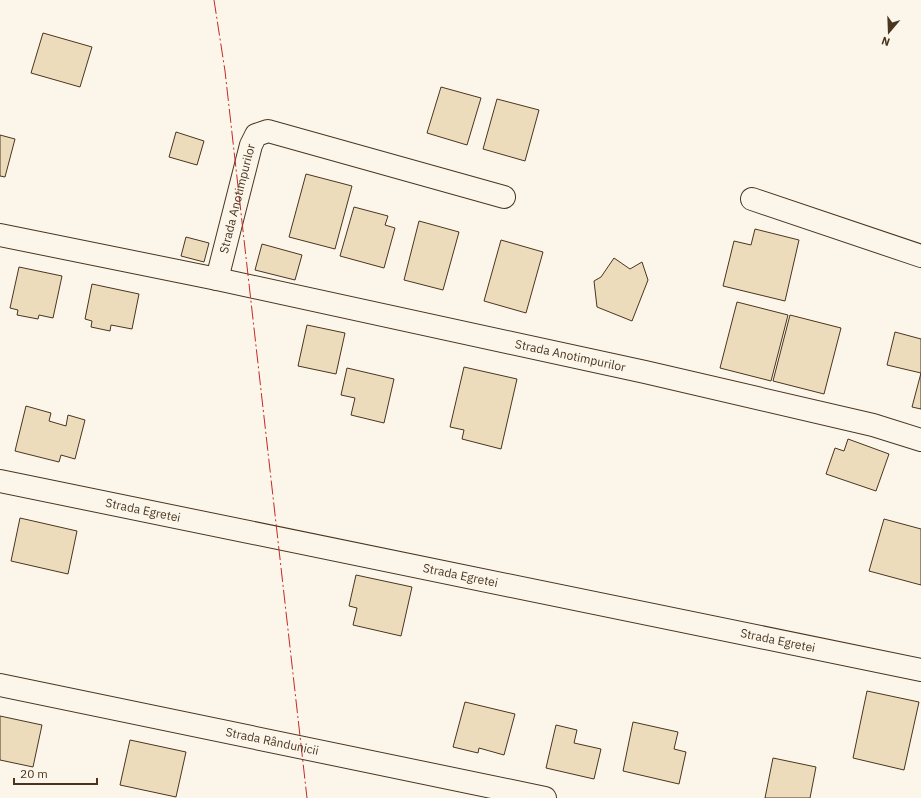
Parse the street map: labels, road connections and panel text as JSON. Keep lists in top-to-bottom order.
{
  "streets": {
    "street": ["Strada Anotimpurilor", "Strada Egretei", "Strada Rândunicii"]
  },
  "scale_bar": "20 m",
  "north": "bottom"
}
